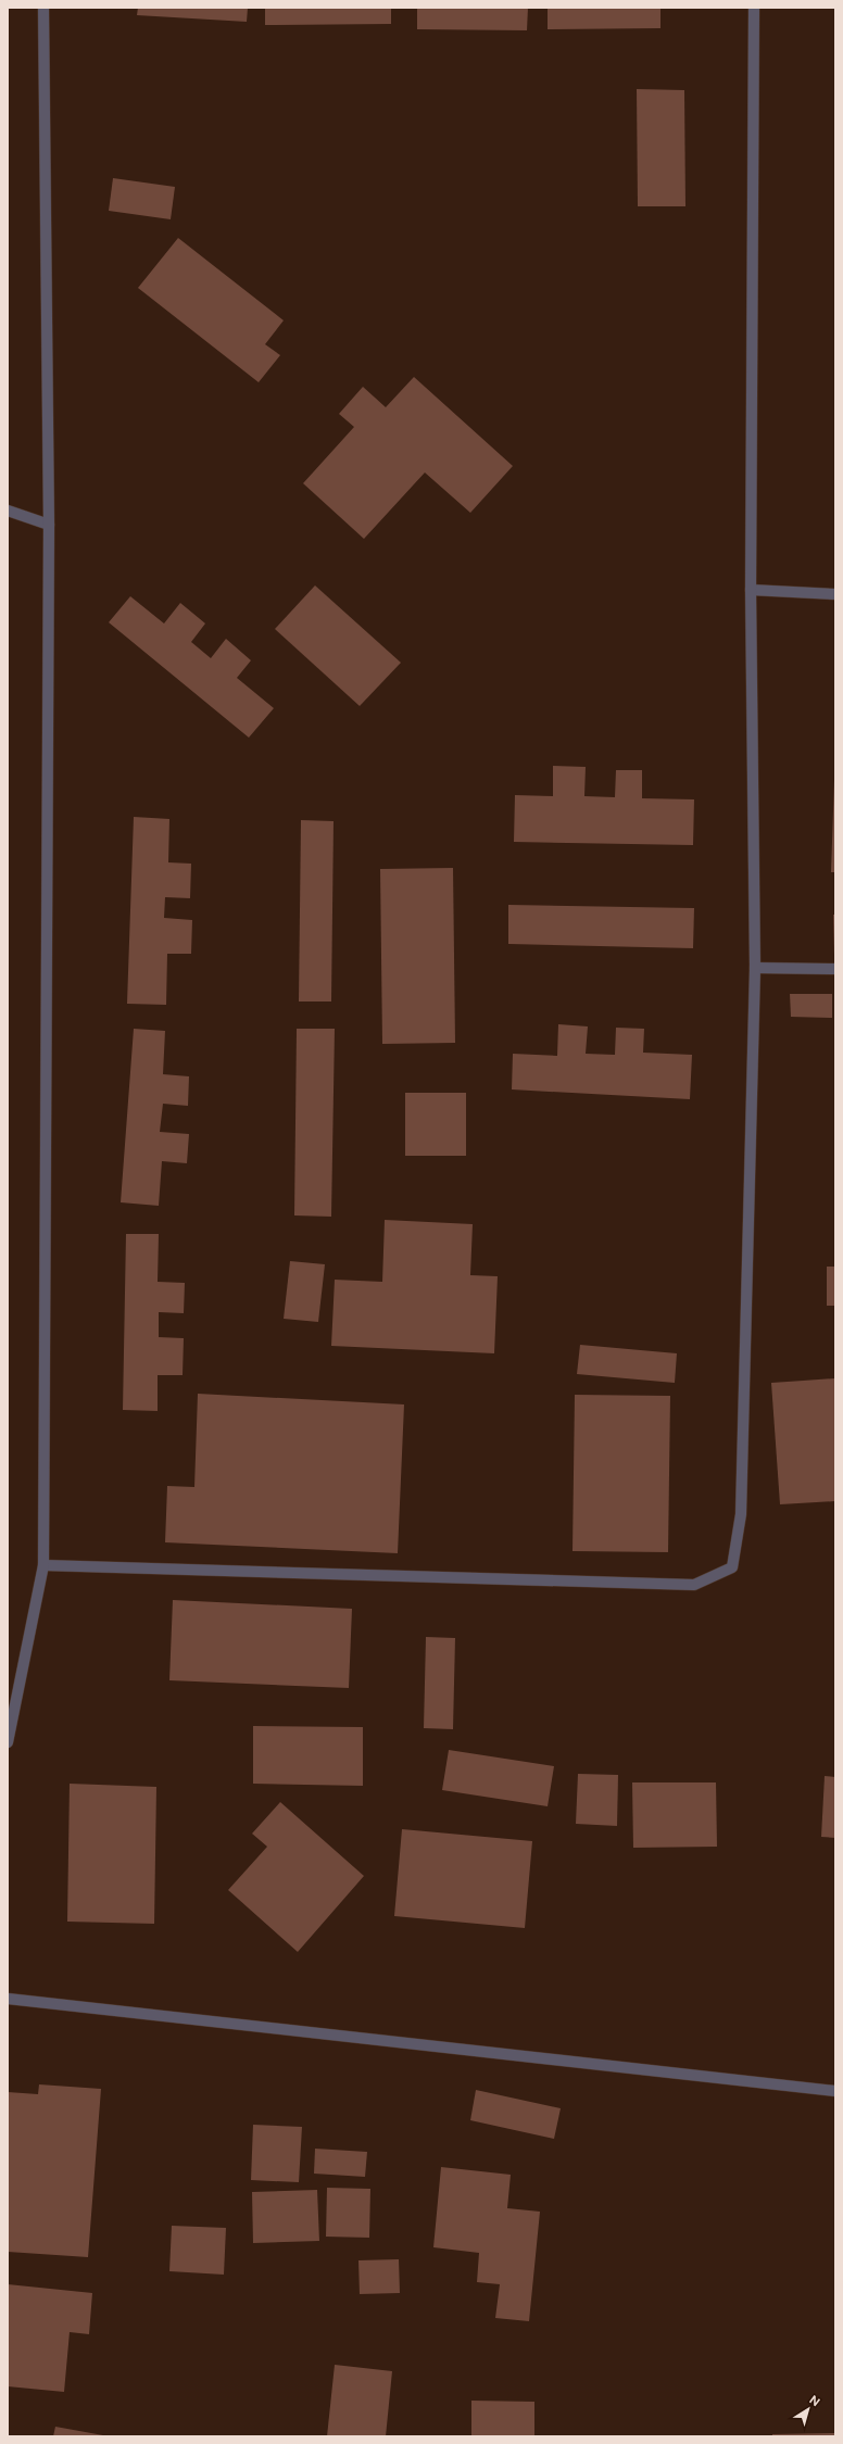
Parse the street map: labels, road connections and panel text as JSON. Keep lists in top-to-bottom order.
{
  "north": "top right"
}
